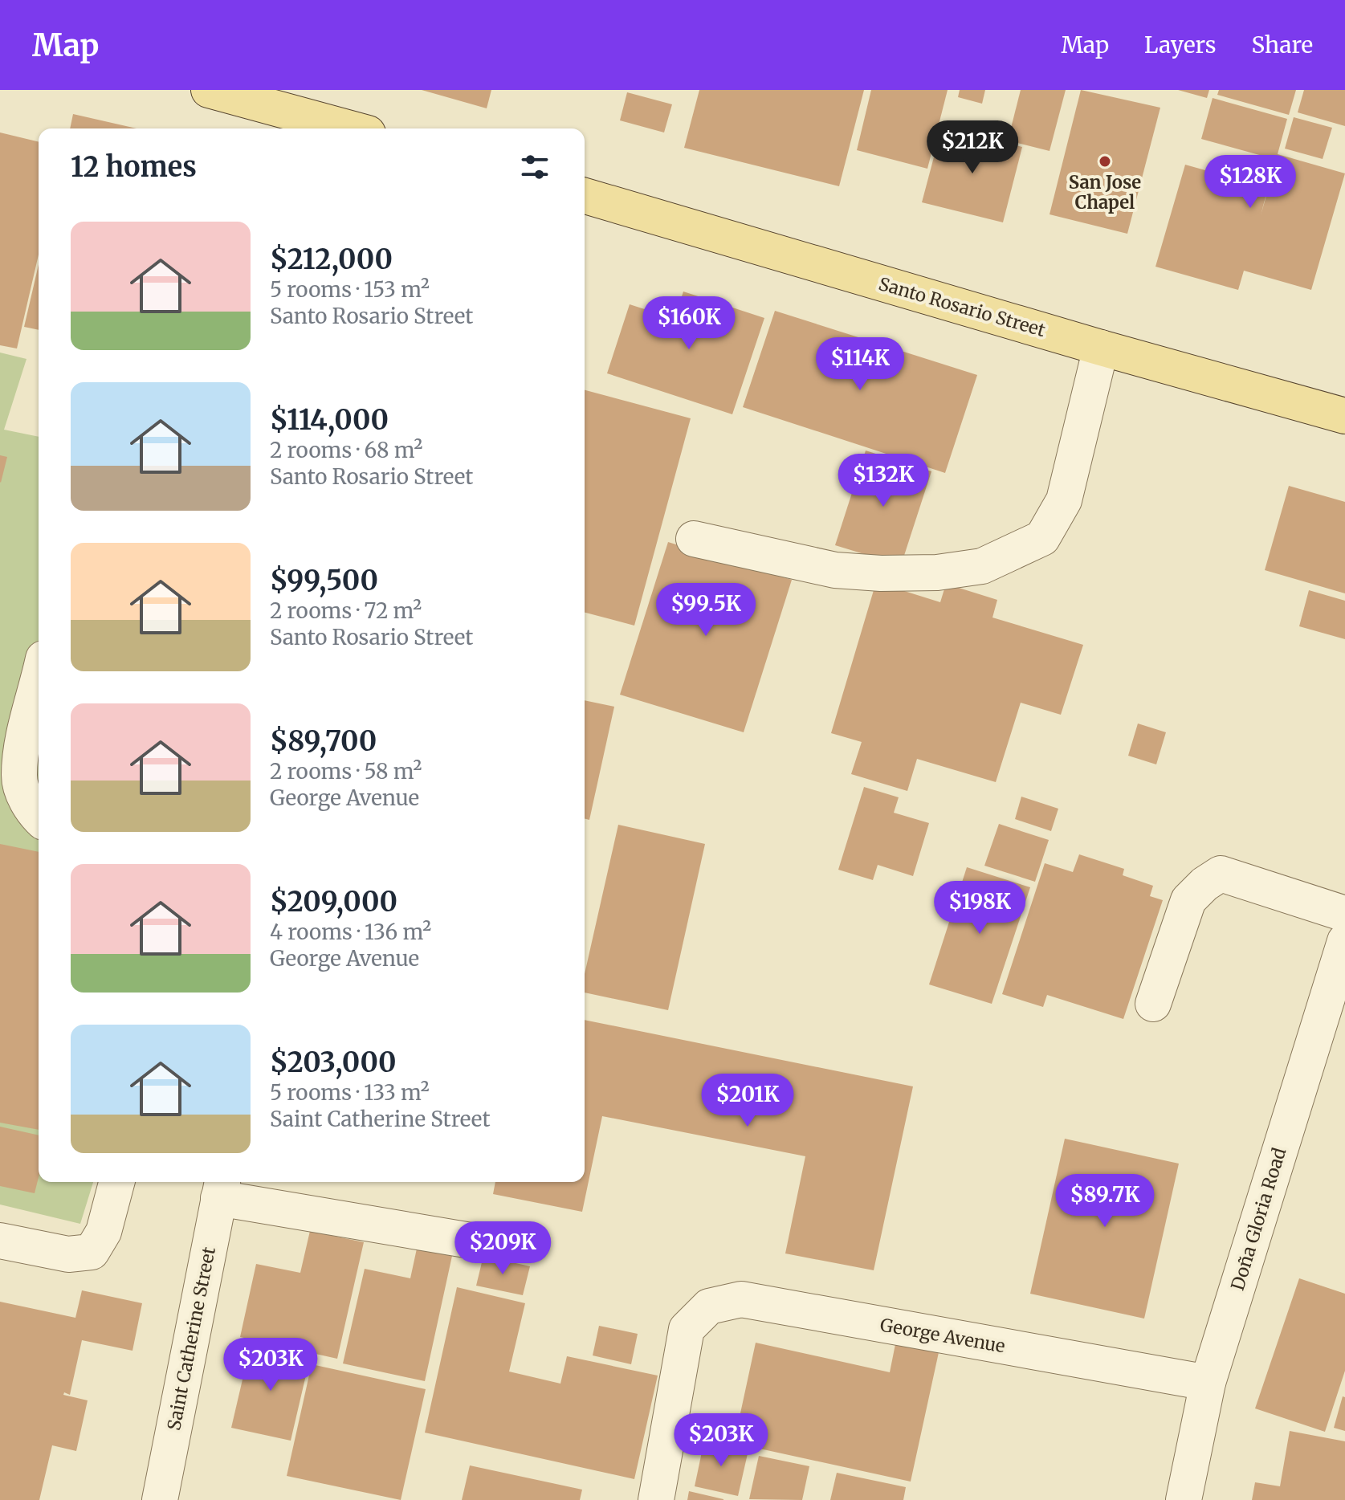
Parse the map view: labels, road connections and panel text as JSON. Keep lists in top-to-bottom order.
{
  "streets": {
    "main road": ["Santo Rosario Street"],
    "street": ["Doña Gloria Road", "George Avenue", "Saint Catherine Street"]
  },
  "crossings": [
    ["Doña Gloria Road", "George Avenue"]
  ],
  "places": ["San Jose Chapel"],
  "page": {
    "header": "Map",
    "nav": ["Map", "Layers", "Share"],
    "price": [
      "$212K",
      "$128K",
      "$160K",
      "$114K",
      "$132K",
      "$99.5K",
      "$198K",
      "$201K",
      "$89.7K",
      "$209K",
      "$203K",
      "$203K"
    ],
    "heading": "12 homes",
    "list": [
      {
        "name": "$212,000",
        "note": "5 rooms · 153 m² · Santo Rosario Street"
      },
      {
        "name": "$114,000",
        "note": "2 rooms · 68 m² · Santo Rosario Street"
      },
      {
        "name": "$99,500",
        "note": "2 rooms · 72 m² · Santo Rosario Street"
      },
      {
        "name": "$89,700",
        "note": "2 rooms · 58 m² · George Avenue"
      },
      {
        "name": "$209,000",
        "note": "4 rooms · 136 m² · George Avenue"
      },
      {
        "name": "$203,000",
        "note": "5 rooms · 133 m² · Saint Catherine Street"
      }
    ]
  }
}
